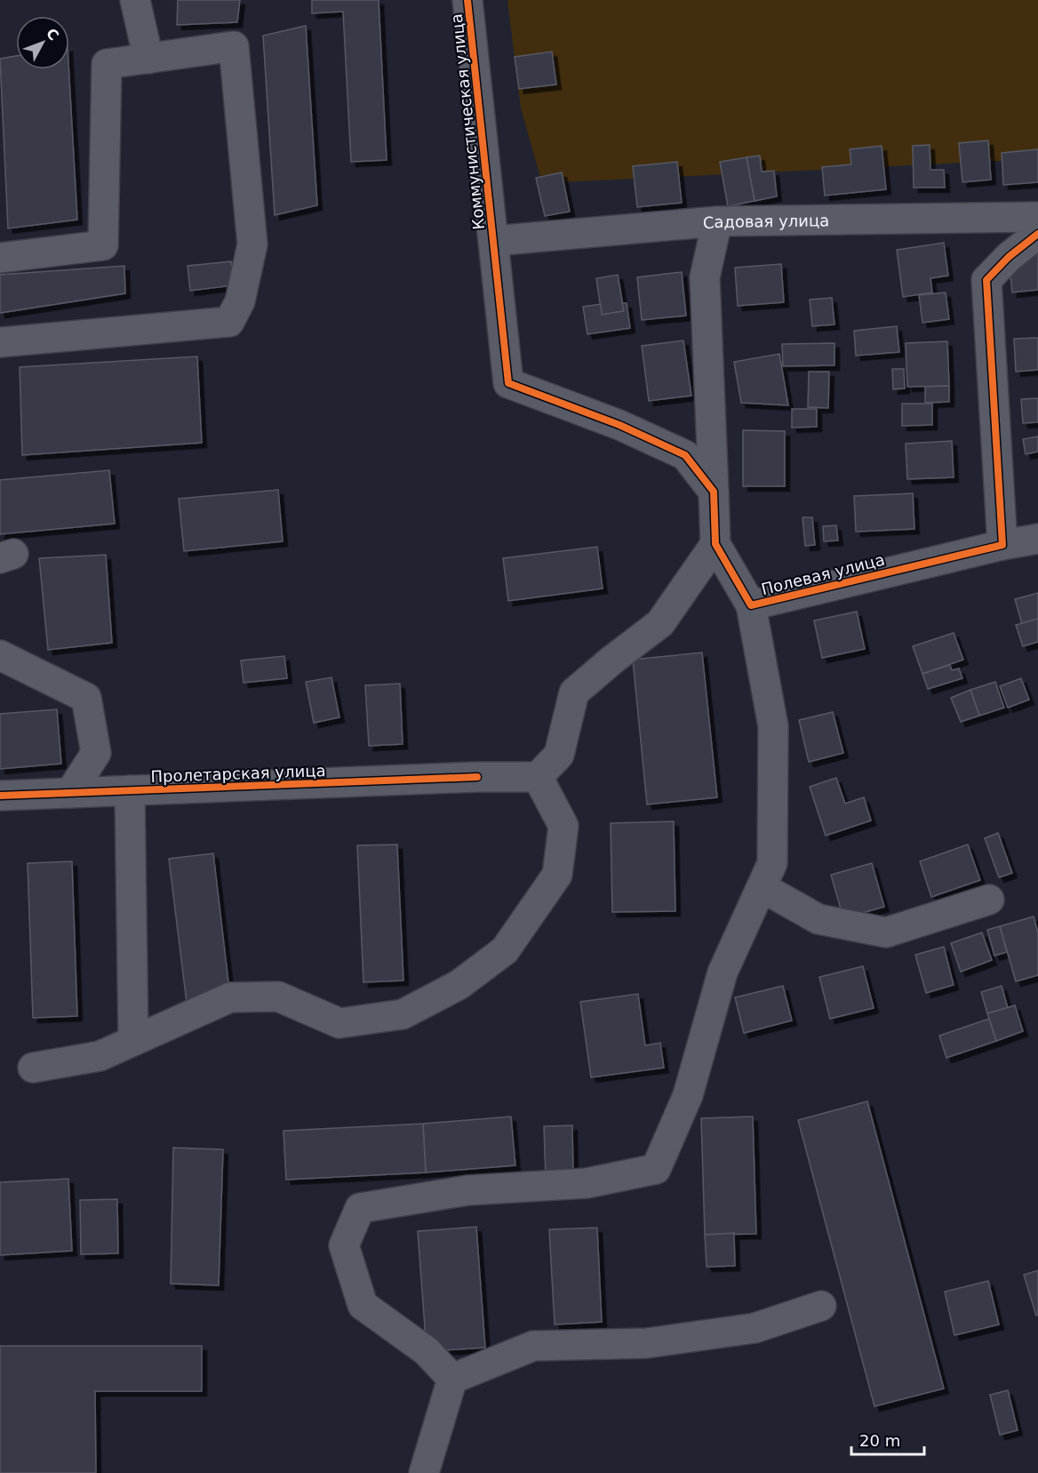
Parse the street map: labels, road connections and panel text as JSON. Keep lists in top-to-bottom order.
{
  "streets": {
    "street": [
      "Коммунистическая улица",
      "Садовая улица",
      "Полевая улица",
      "Пролетарская улица"
    ]
  },
  "crossings": [
    ["Коммунистическая улица", "Садовая улица"],
    ["Садовая улица", "Полевая улица"]
  ],
  "scale_bar": "20 m",
  "north": "top right"
}
